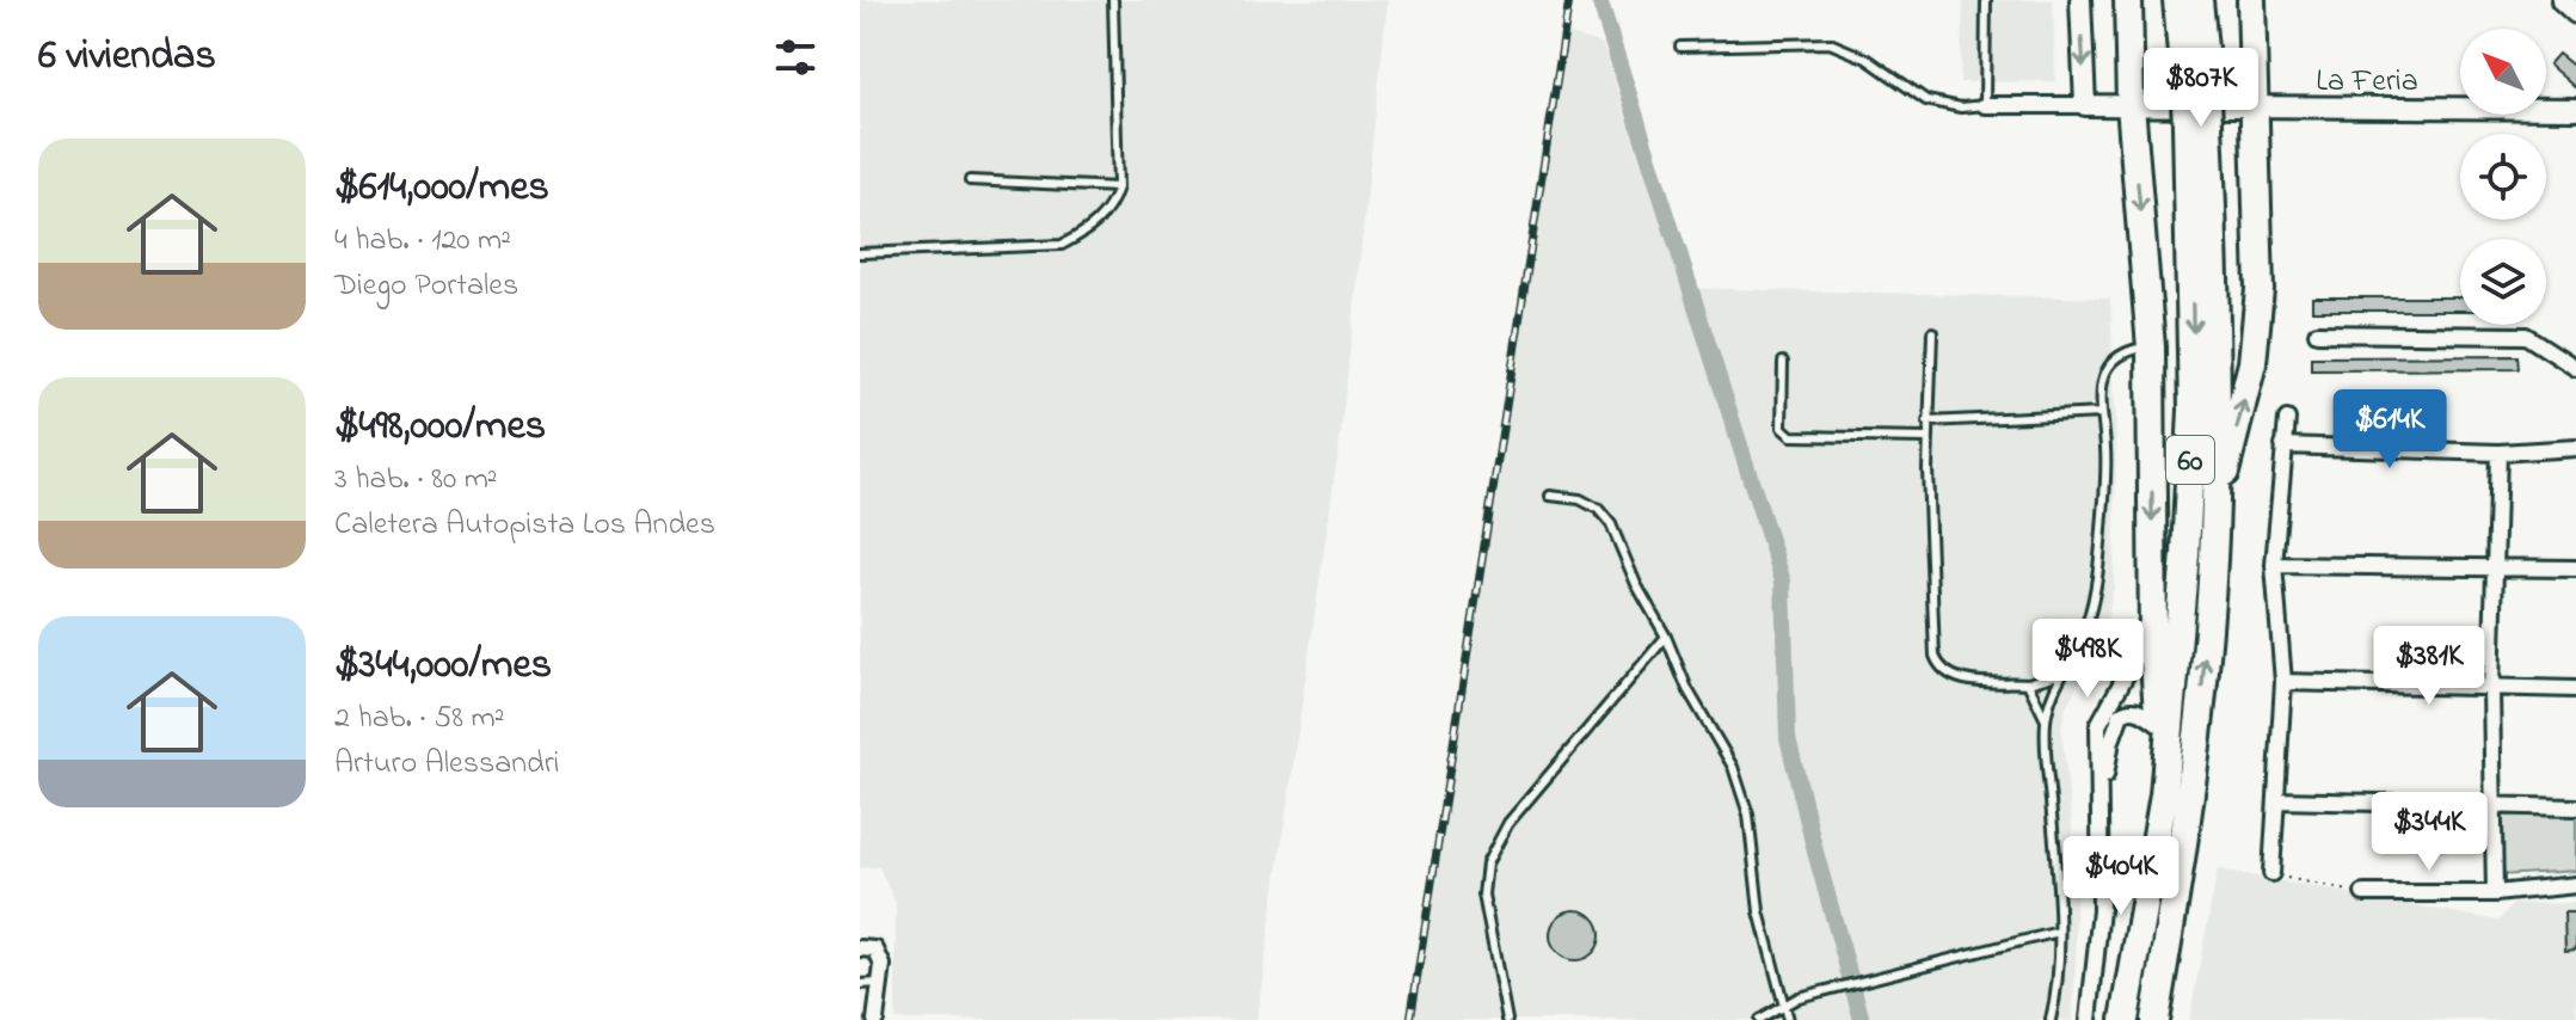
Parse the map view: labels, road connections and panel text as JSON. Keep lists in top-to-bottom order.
{
  "streets": {
    "highway": ["60"],
    "main road": ["La Feria"]
  },
  "north": "top left",
  "page": {
    "heading": "6 viviendas",
    "price": [
      "$807K",
      "$614K",
      "$498K",
      "$381K",
      "$344K",
      "$404K"
    ],
    "list": [
      {
        "name": "$614,000/mes",
        "note": "4 hab. · 120 m² · Diego Portales"
      },
      {
        "name": "$498,000/mes",
        "note": "3 hab. · 80 m² · Caletera Autopista Los Andes"
      },
      {
        "name": "$344,000/mes",
        "note": "2 hab. · 58 m² · Arturo Alessandri"
      }
    ]
  }
}
